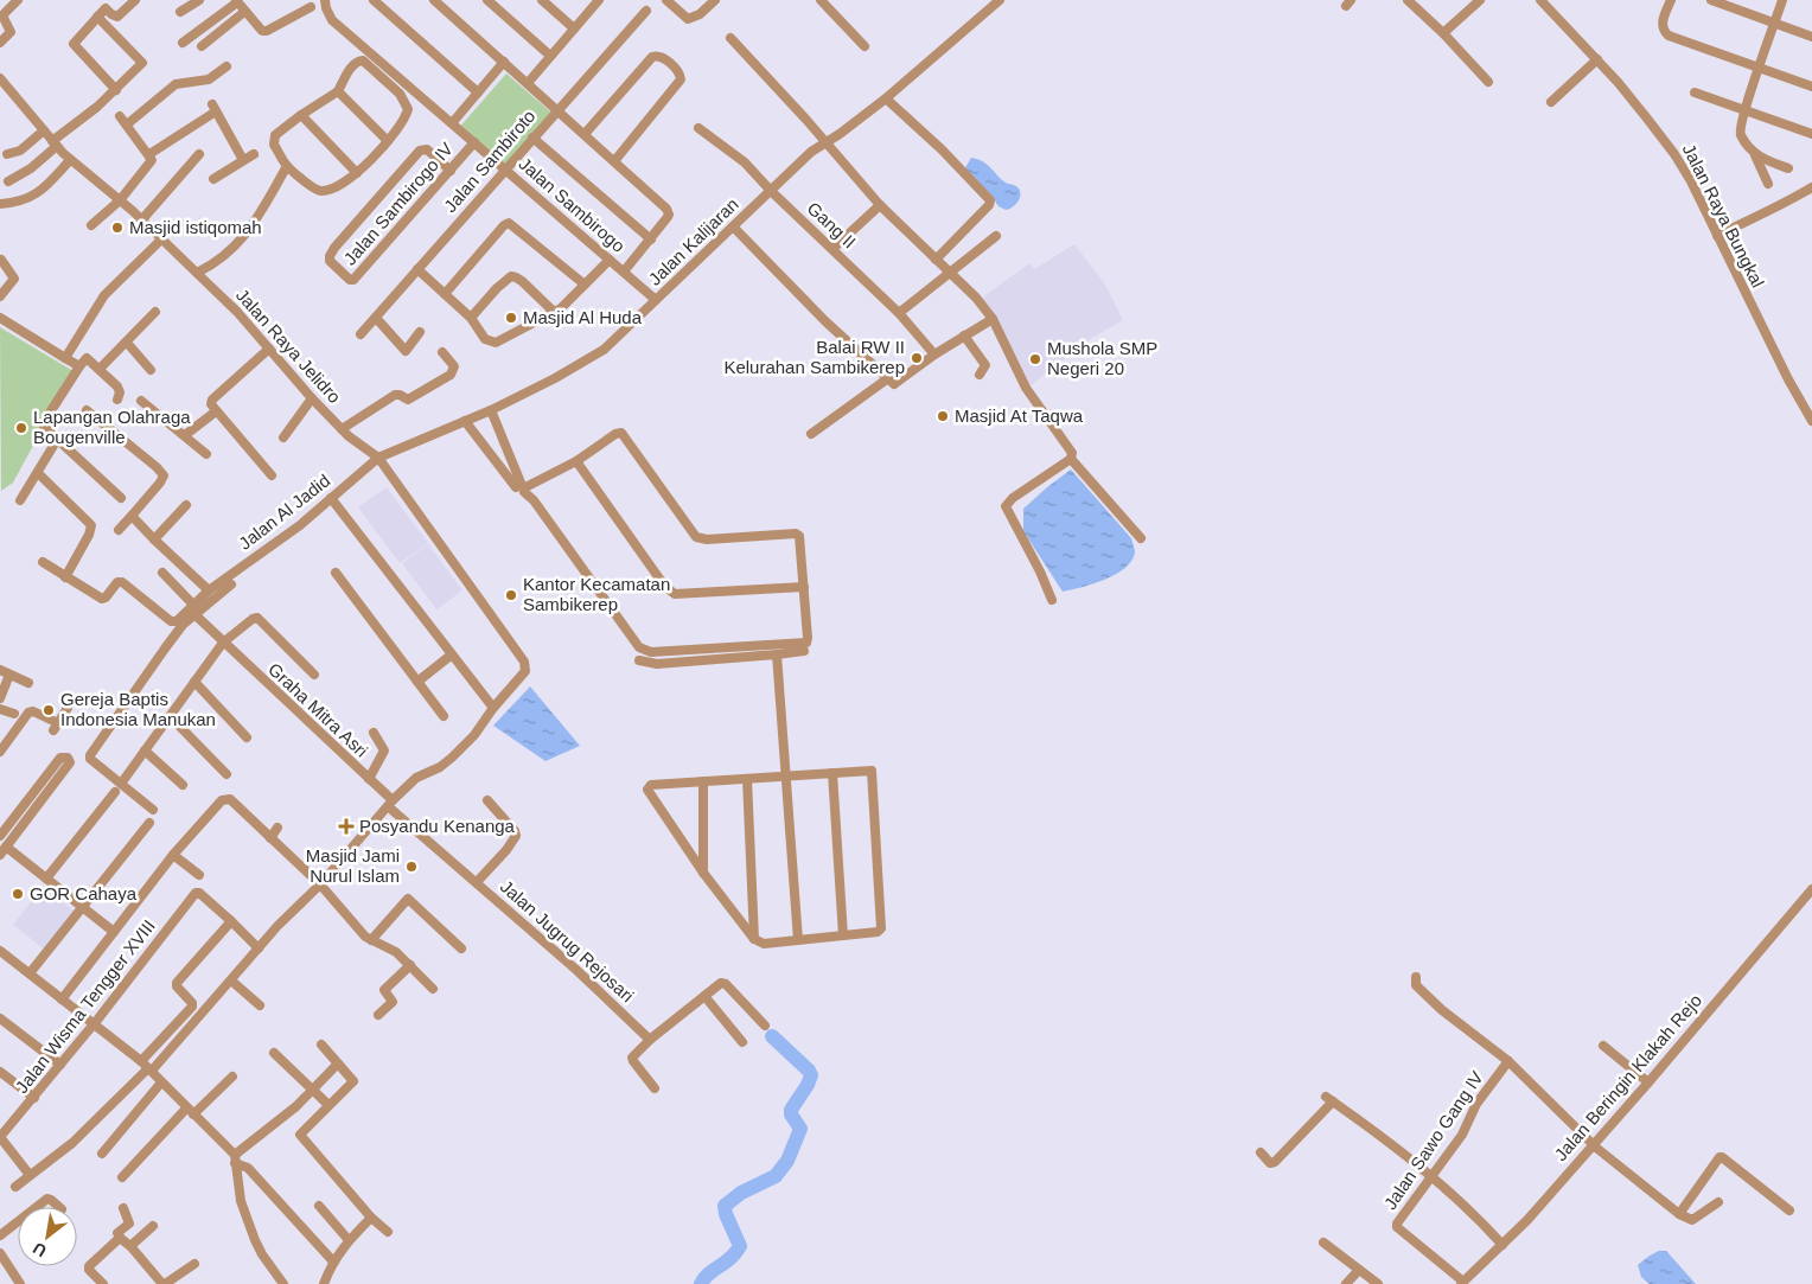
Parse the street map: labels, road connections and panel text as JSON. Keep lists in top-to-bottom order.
{
  "streets": {
    "street": [
      "Jalan Sambiroto",
      "Jalan Sambirogo IV",
      "Jalan Sambirogo",
      "Jalan Raya Bungkal",
      "Gang II",
      "Jalan Kalijaran",
      "Jalan Raya Jelidro",
      "Jalan Al Jadid",
      "Graha Mitra Asri",
      "Jalan Jugrug Rejosari",
      "Jalan Wisma Tengger XVIII",
      "Jalan Beringin Klakah Rejo",
      "Jalan Sawo Gang IV"
    ]
  },
  "crossings": [
    ["Jalan Sambiroto", "Jalan Sambirogo"],
    ["Jalan Sambirogo IV", "Jalan Sambirogo"],
    ["Jalan Sambirogo", "Jalan Kalijaran"],
    ["Gang II", "Jalan Kalijaran"],
    ["Jalan Kalijaran", "Jalan Raya Jelidro"],
    ["Jalan Kalijaran", "Jalan Al Jadid"],
    ["Jalan Raya Jelidro", "Jalan Al Jadid"],
    ["Graha Mitra Asri", "Jalan Jugrug Rejosari"],
    ["Jalan Beringin Klakah Rejo", "Jalan Sawo Gang IV"]
  ],
  "places": {
    "other": [
      "Masjid istiqomah",
      "Masjid Al Huda",
      "Balai RW II Kelurahan Sambikerep",
      "Mushola SMP Negeri 20",
      "Masjid At Taqwa",
      "Lapangan Olahraga Bougenville",
      "Kantor Kecamatan Sambikerep",
      "Gereja Baptis Indonesia Manukan",
      "Masjid Jami Nurul Islam",
      "GOR Cahaya"
    ],
    "health": ["Posyandu Kenanga"]
  },
  "north": "bottom left"
}
